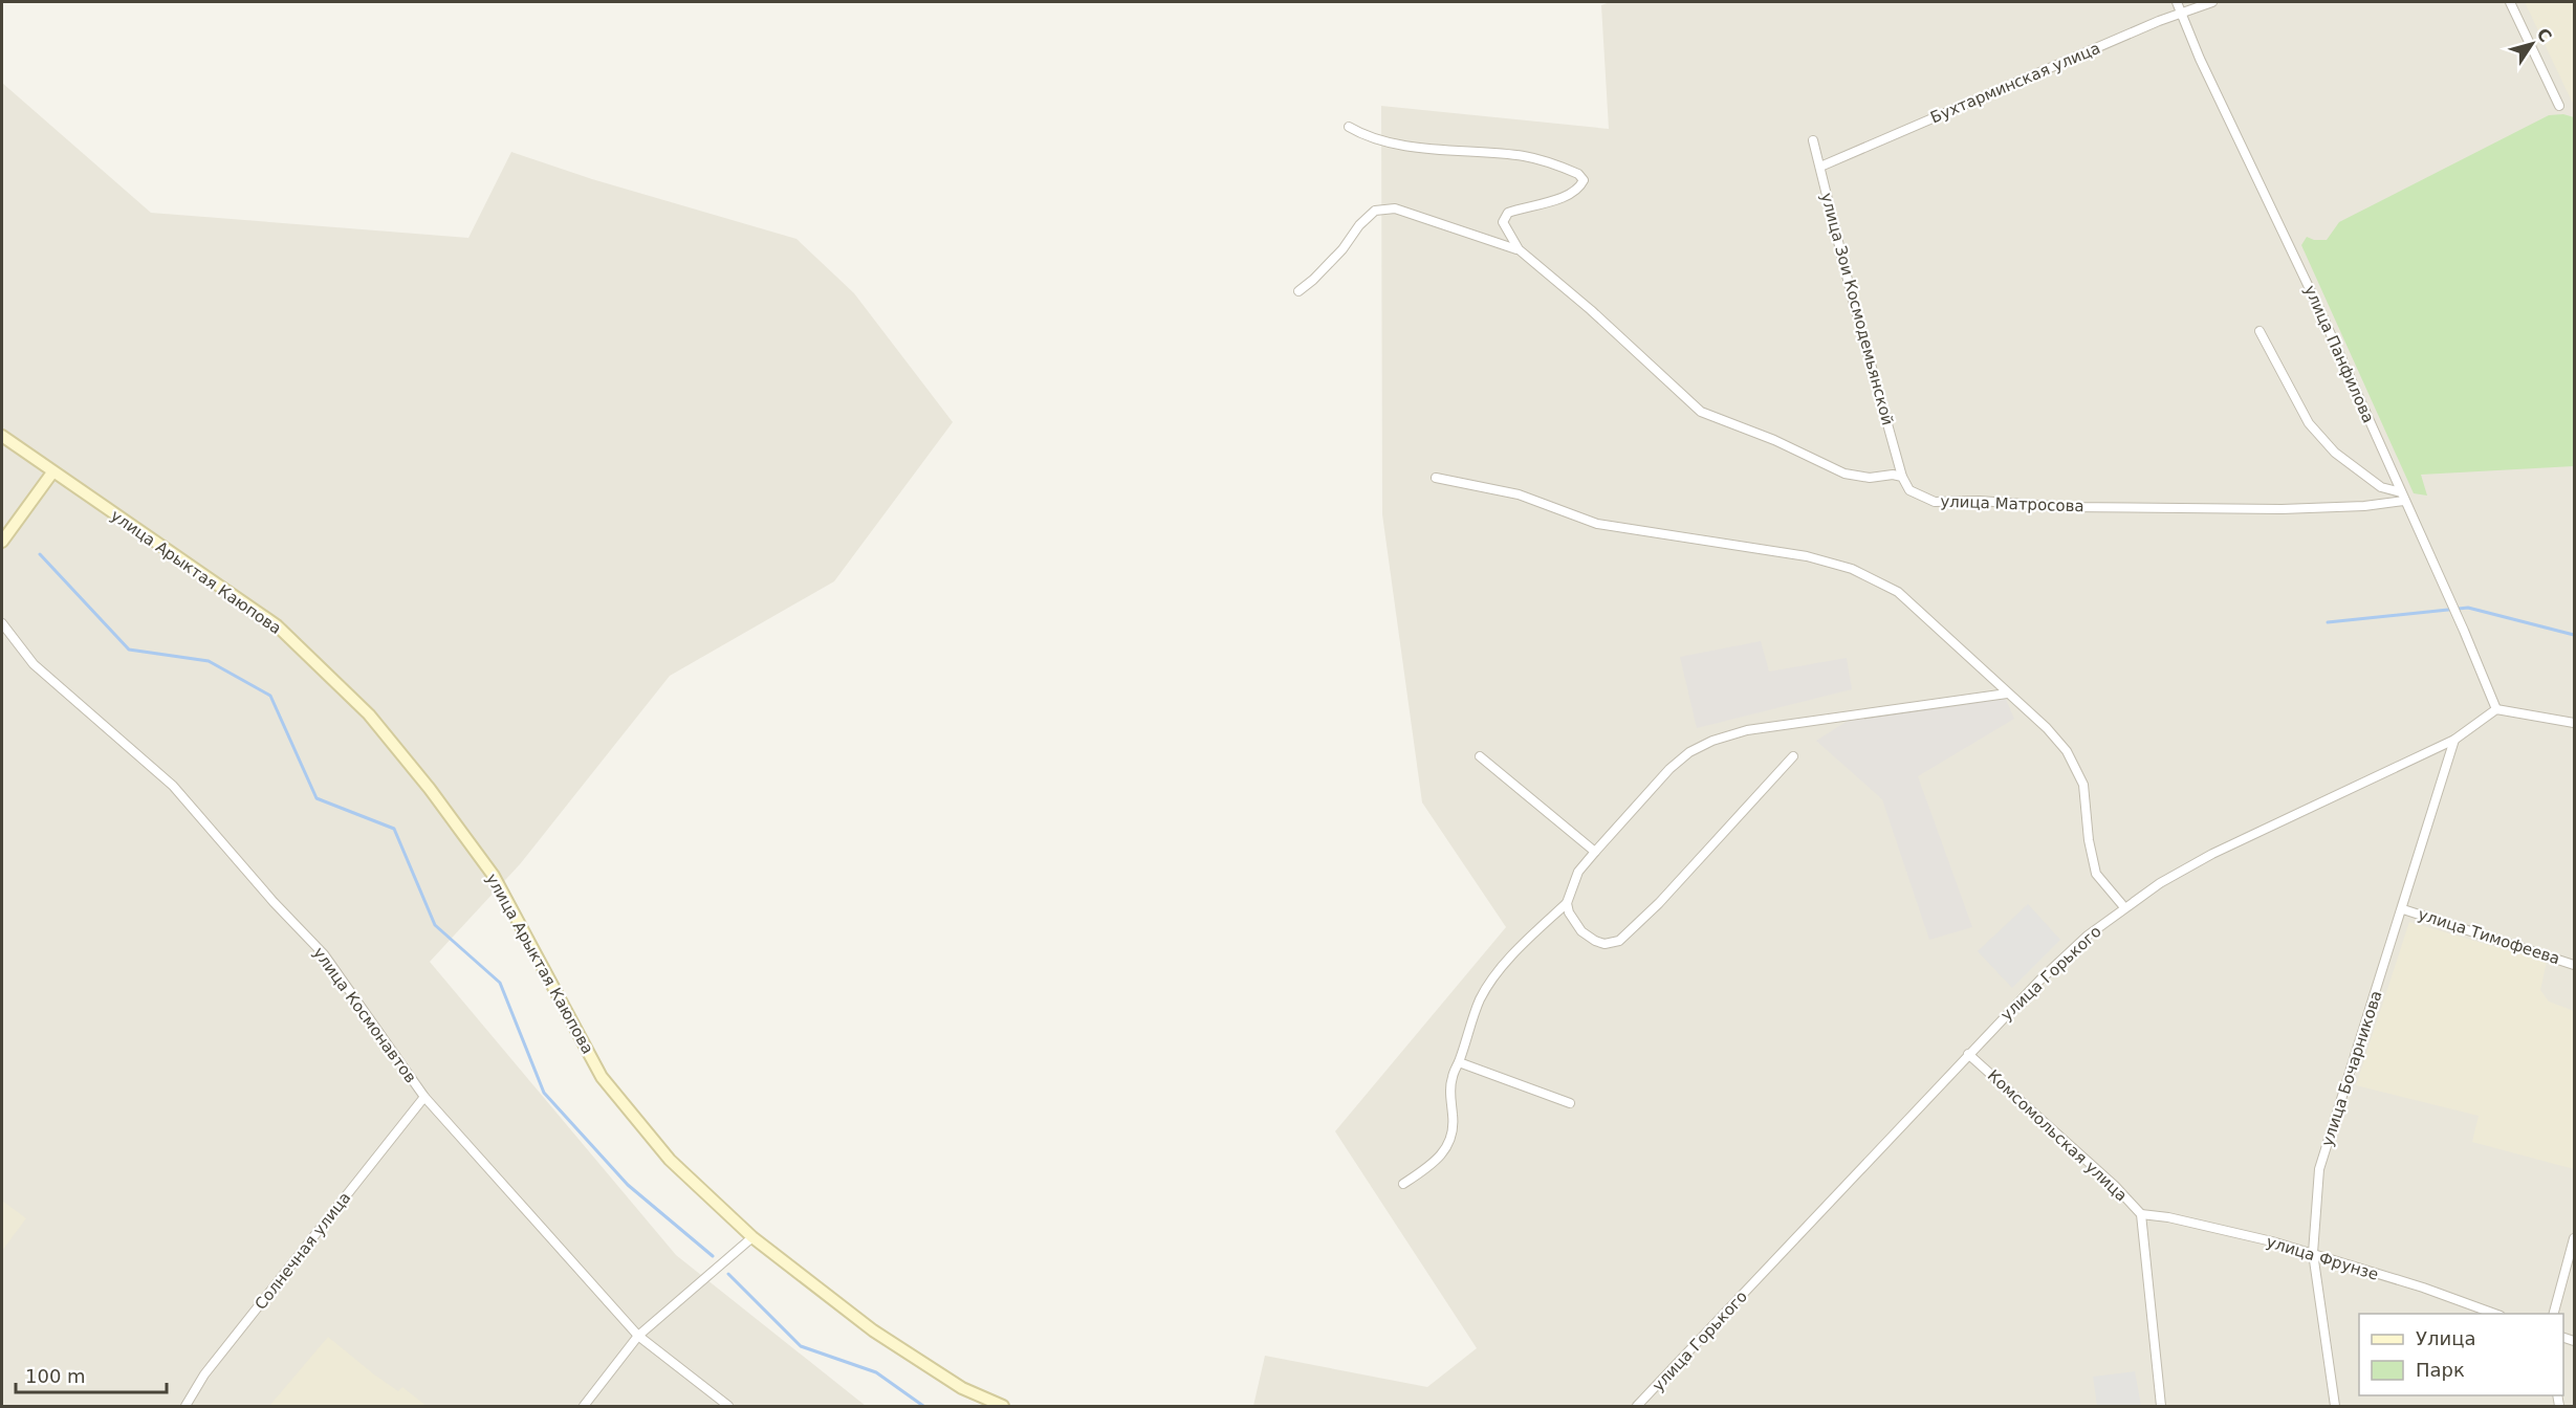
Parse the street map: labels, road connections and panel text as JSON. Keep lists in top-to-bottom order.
{
  "streets": {
    "street": [
      "Бухтарминская улица",
      "улица Зои Космодемьянской",
      "улица Панфилова",
      "улица Матросова",
      "улица Арыктая Каюпова",
      "улица Тимофеева",
      "улица Горького",
      "улица Космонавтов",
      "улица Бочарникова",
      "Комсомольская улица",
      "Солнечная улица",
      "улица Фрунзе"
    ]
  },
  "crossings": [
    ["Бухтарминская улица", "улица Зои Космодемьянской"],
    ["Бухтарминская улица", "улица Панфилова"],
    ["улица Зои Космодемьянской", "улица Матросова"],
    ["улица Панфилова", "улица Матросова"],
    ["улица Панфилова", "улица Горького"],
    ["улица Тимофеева", "улица Бочарникова"],
    ["улица Горького", "улица Бочарникова"],
    ["улица Горького", "Комсомольская улица"],
    ["улица Космонавтов", "Солнечная улица"],
    ["улица Бочарникова", "улица Фрунзе"],
    ["Комсомольская улица", "улица Фрунзе"]
  ],
  "legend": ["Улица", "Парк"],
  "scale_bar": "100 m",
  "north": "top right"
}
